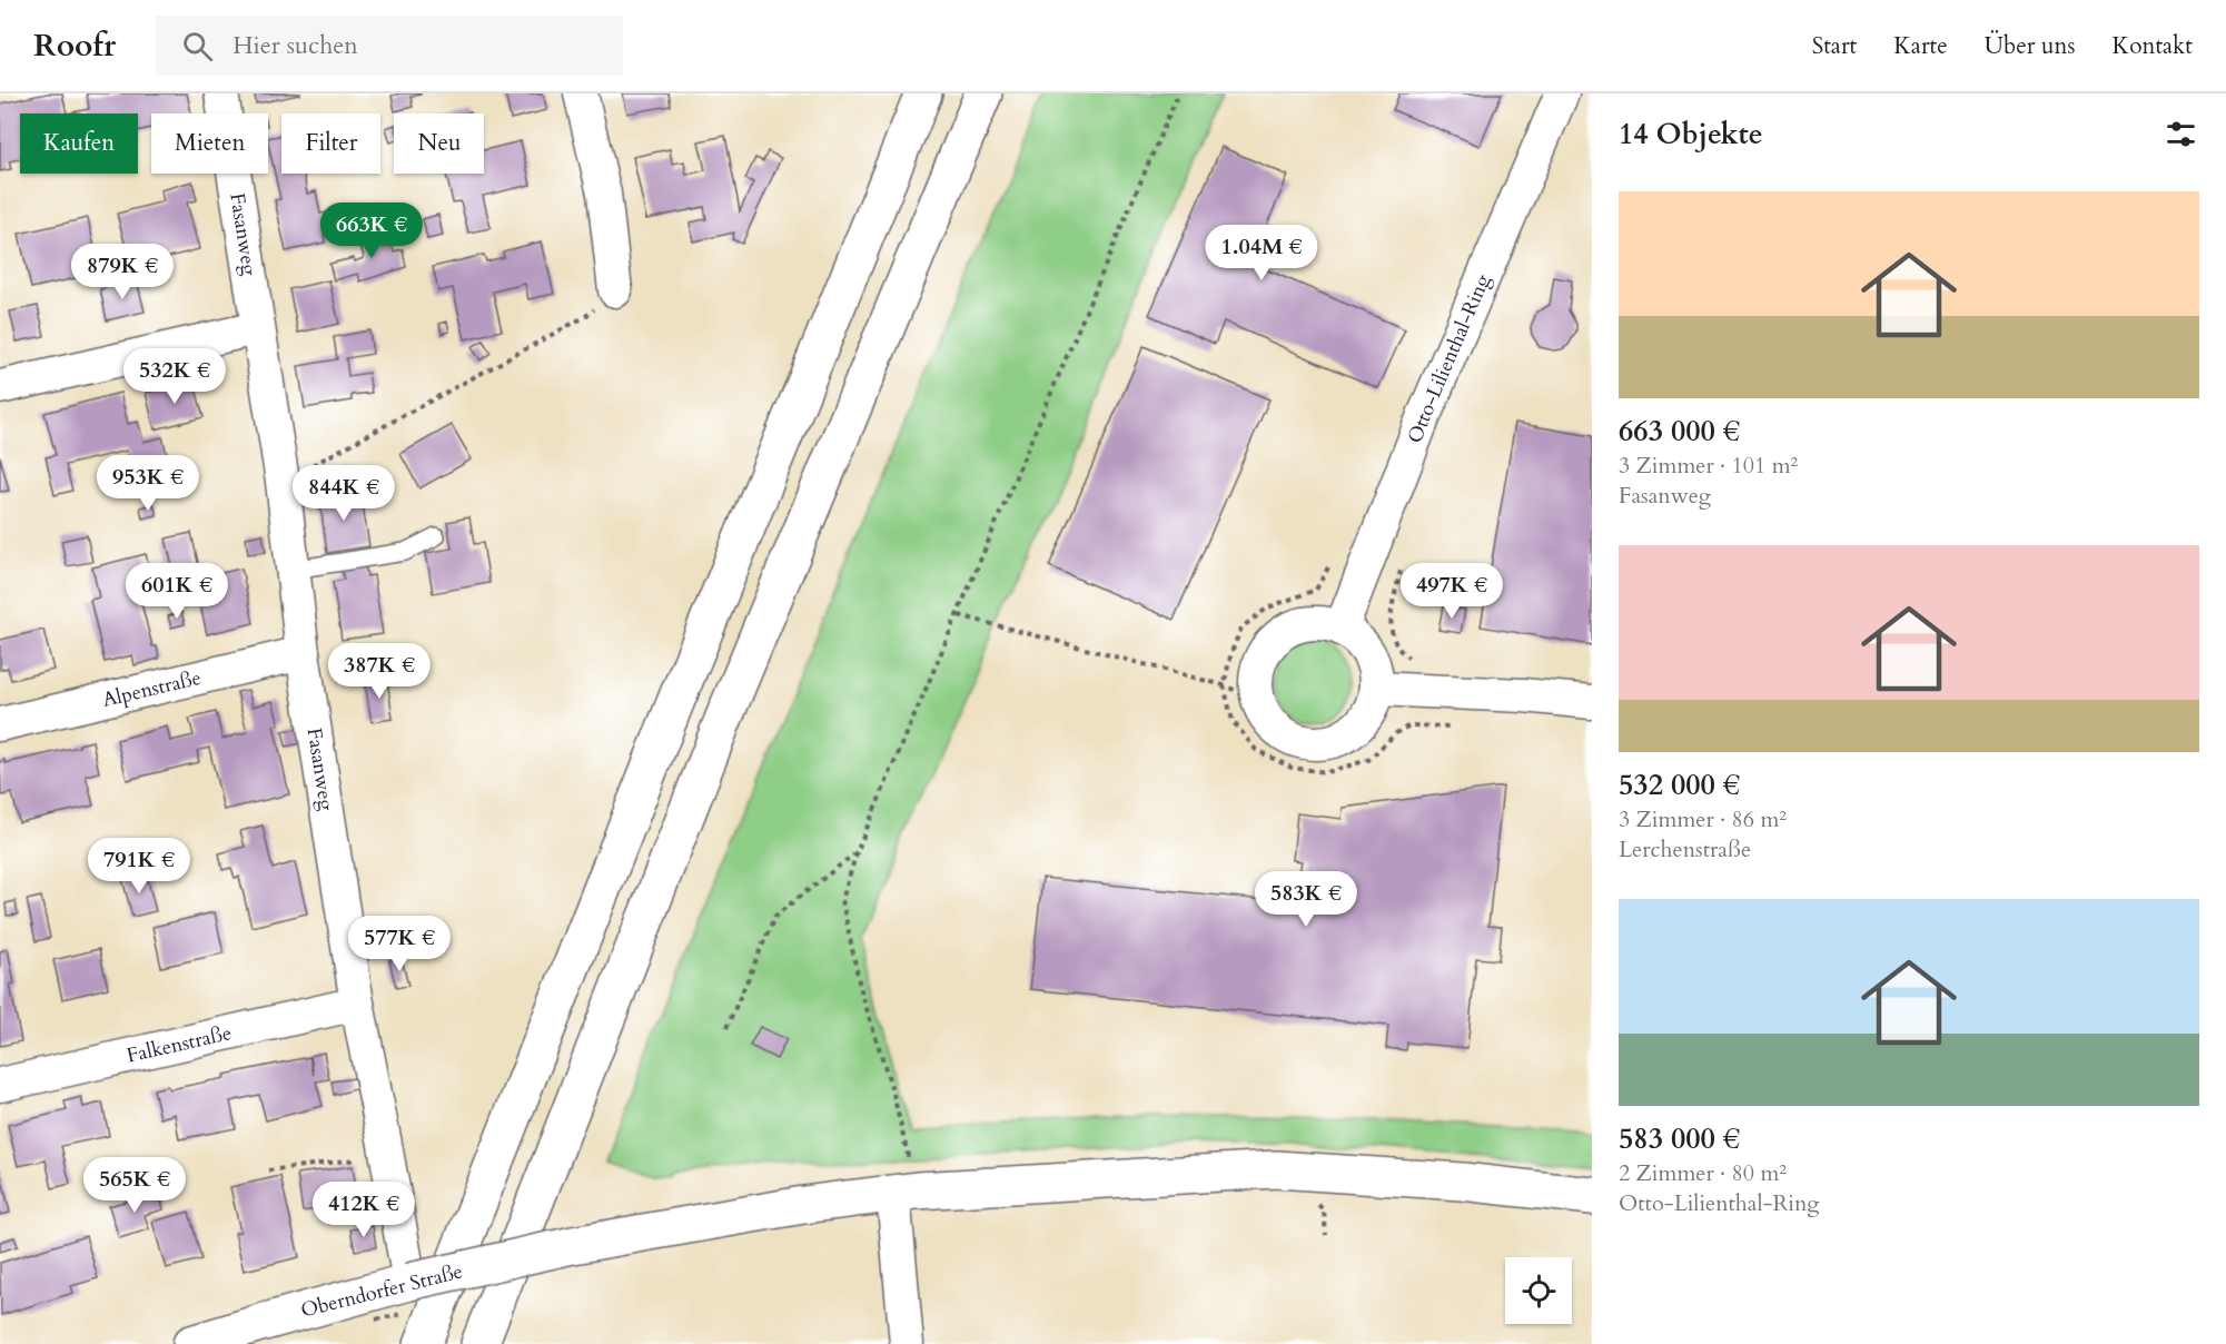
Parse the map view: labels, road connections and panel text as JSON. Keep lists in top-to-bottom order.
{
  "streets": {
    "main road": ["Oberndorfer Straße"],
    "street": [
      "Fasanweg",
      "Otto-Lilienthal-Ring",
      "Alpenstraße",
      "Falkenstraße"
    ]
  },
  "crossings": [
    ["Fasanweg", "Alpenstraße"],
    ["Fasanweg", "Falkenstraße"],
    ["Fasanweg", "Oberndorfer Straße"]
  ],
  "page": {
    "header": "Roofr",
    "search": "Hier suchen",
    "nav": [
      "Start",
      "Karte",
      "Über uns",
      "Kontakt"
    ],
    "heading": "14 Objekte",
    "chip": [
      "Kaufen",
      "Mieten",
      "Filter",
      "Neu"
    ],
    "list": [
      {
        "name": "663 000 €",
        "note": "3 Zimmer · 101 m² · Fasanweg"
      },
      {
        "name": "532 000 €",
        "note": "3 Zimmer · 86 m² · Lerchenstraße"
      },
      {
        "name": "583 000 €",
        "note": "2 Zimmer · 80 m² · Otto-Lilienthal-Ring"
      }
    ],
    "price": [
      "663K €",
      "1.04M €",
      "879K €",
      "532K €",
      "953K €",
      "844K €",
      "601K €",
      "497K €",
      "387K €",
      "791K €",
      "583K €",
      "577K €",
      "565K €",
      "412K €"
    ]
  }
}
